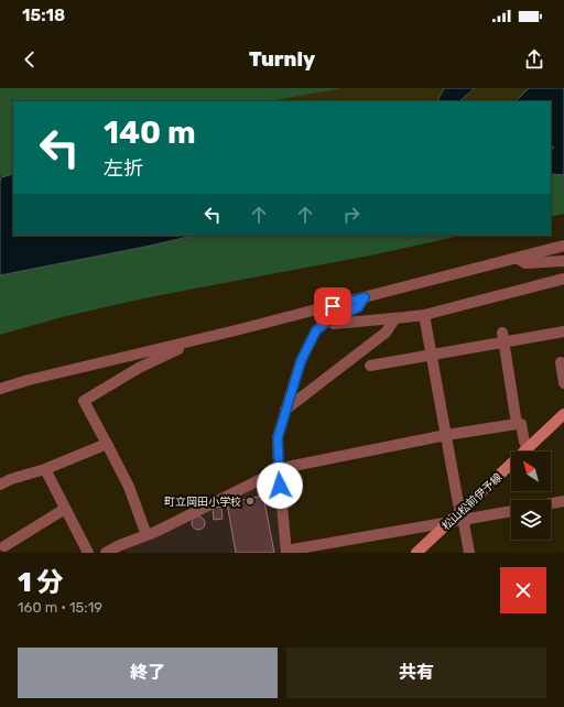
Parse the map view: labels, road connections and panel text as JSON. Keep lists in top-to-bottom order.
{
  "streets": {
    "main road": ["松山松前伊予線"]
  },
  "places": ["町立岡田小学校"],
  "north": "top left",
  "page": {
    "status": "15:18",
    "header": "Turnly",
    "turn": ["140 m", "左折"],
    "heading": ["1 分", "160 m · 15:19"],
    "buttons": ["終了", "共有"]
  }
}
